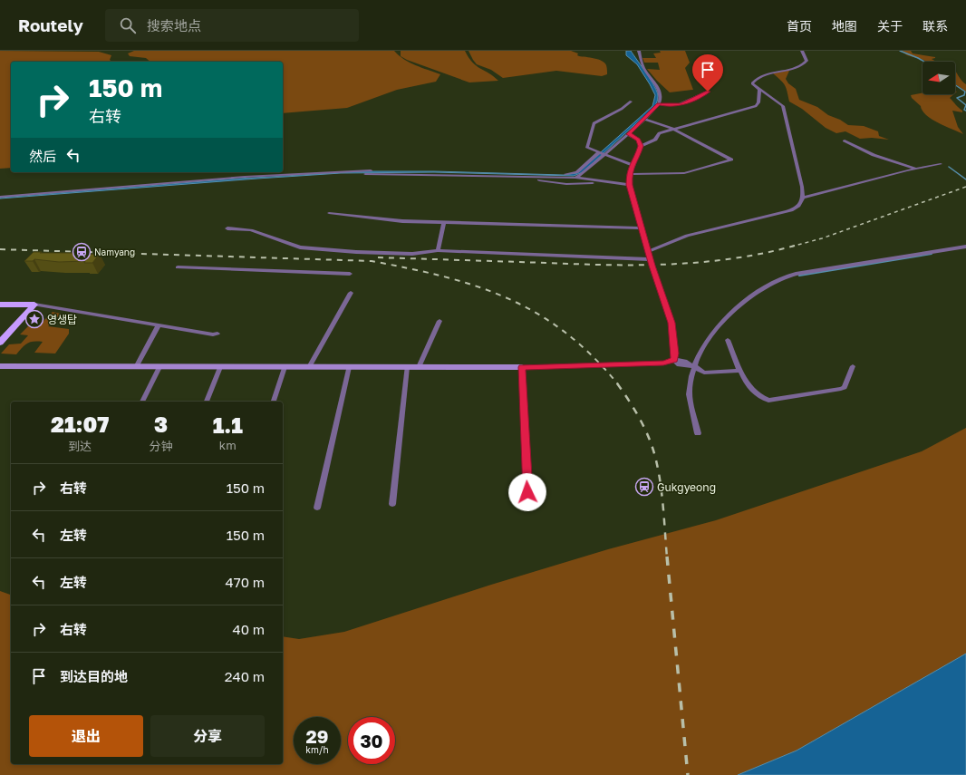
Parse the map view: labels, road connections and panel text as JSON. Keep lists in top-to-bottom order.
{
  "places": {
    "station": ["Namyang", "Gukgyeong"],
    "place": ["영생탑"]
  },
  "north": "left",
  "page": {
    "header": "Routely",
    "search": "搜索地点",
    "nav": [
      "首页",
      "地图",
      "关于",
      "联系"
    ],
    "turn": ["150 m", "右转"],
    "then": "然后",
    "eta": [
      "21:07",
      "到达",
      "3",
      "分钟",
      "1.1",
      "km"
    ],
    "list": [
      {
        "name": "右转",
        "value": "150 m"
      },
      {
        "name": "左转",
        "value": "150 m"
      },
      {
        "name": "左转",
        "value": "470 m"
      },
      {
        "name": "右转",
        "value": "40 m"
      },
      {
        "name": "到达目的地",
        "value": "240 m"
      }
    ],
    "buttons": ["退出", "分享"],
    "speed": "29 km/h",
    "limit": "30"
  }
}
